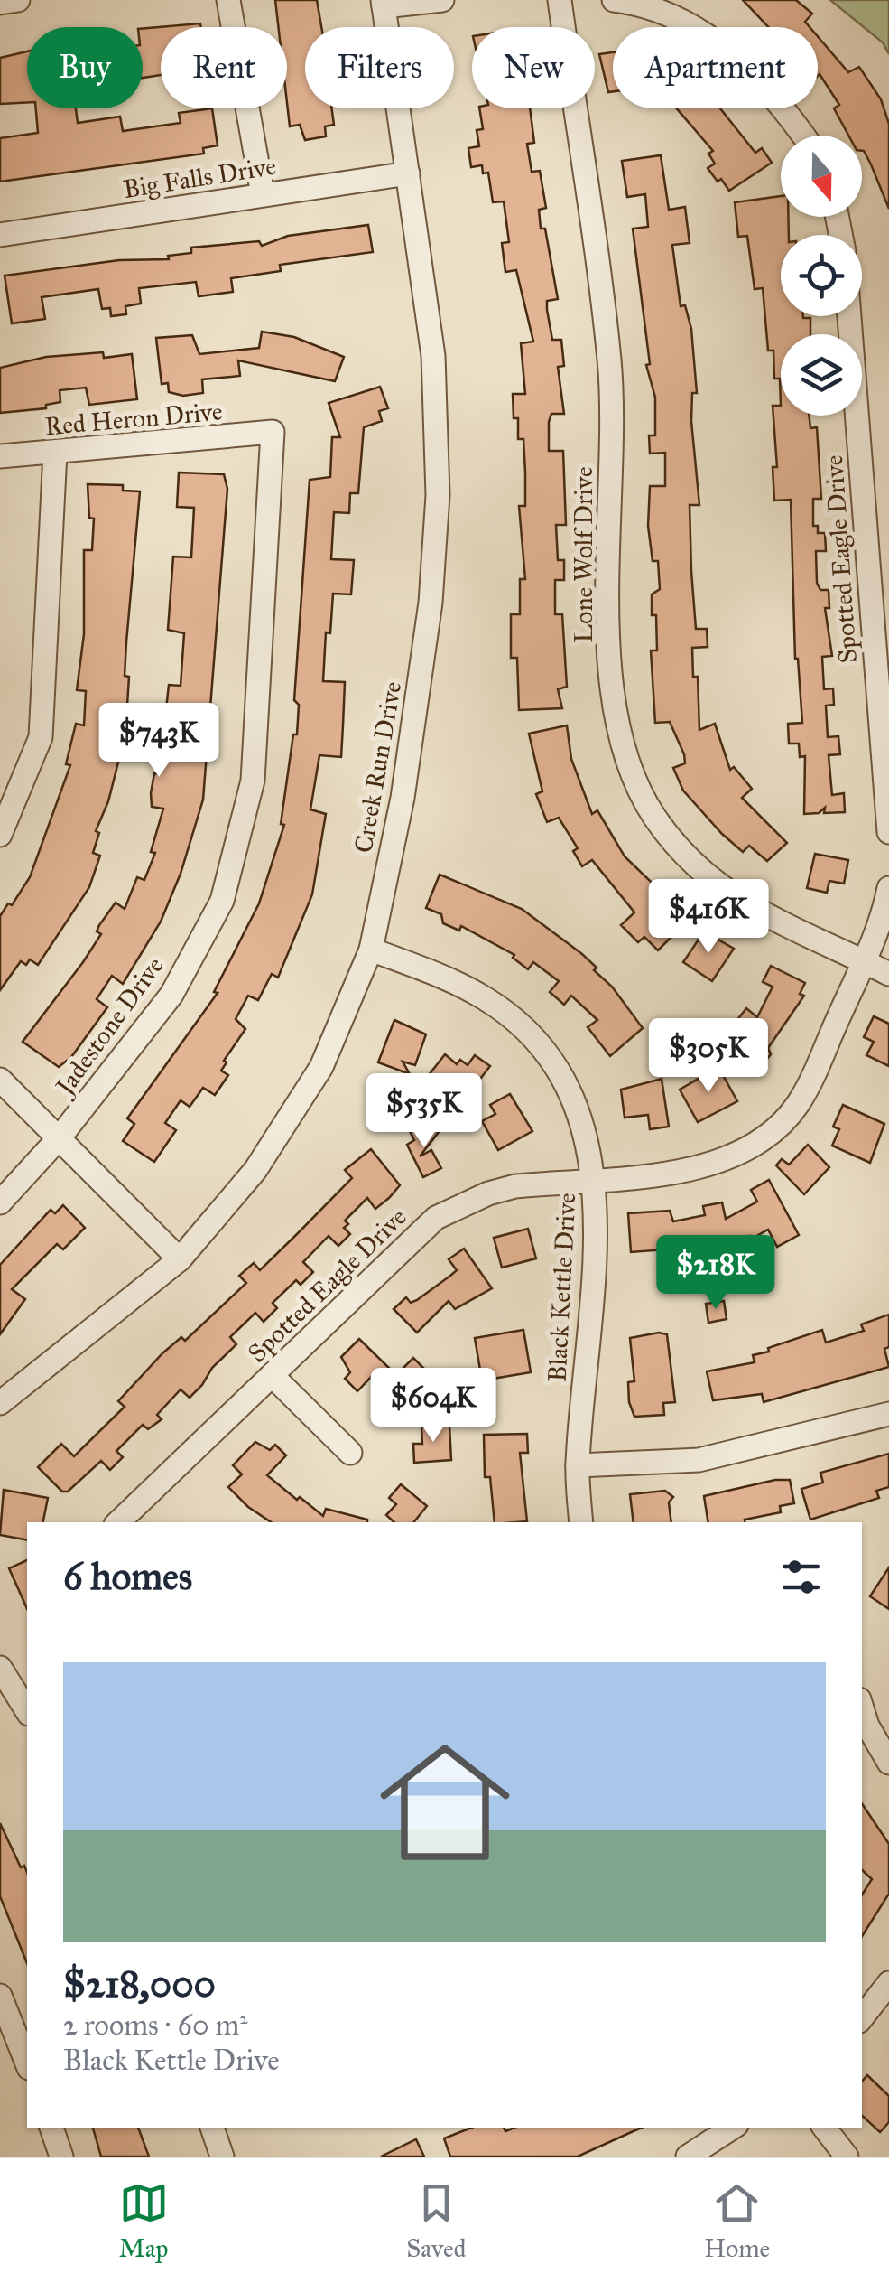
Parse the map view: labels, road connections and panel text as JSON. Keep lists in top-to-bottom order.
{
  "streets": {
    "street": [
      "Big Falls Drive",
      "Red Heron Drive",
      "Lone Wolf Drive",
      "Spotted Eagle Drive",
      "Creek Run Drive",
      "Jadestone Drive",
      "Black Kettle Drive"
    ]
  },
  "crossings": [
    ["Big Falls Drive", "Creek Run Drive"],
    ["Red Heron Drive", "Jadestone Drive"],
    ["Lone Wolf Drive", "Spotted Eagle Drive"],
    ["Spotted Eagle Drive", "Black Kettle Drive"],
    ["Creek Run Drive", "Black Kettle Drive"]
  ],
  "north": "bottom",
  "page": {
    "chip": [
      "Buy",
      "Rent",
      "Filters",
      "New",
      "Apartment"
    ],
    "price": [
      "$743K",
      "$416K",
      "$305K",
      "$535K",
      "$218K",
      "$604K"
    ],
    "heading": "6 homes",
    "list": [
      {
        "name": "$218,000",
        "note": "2 rooms · 60 m² · Black Kettle Drive"
      }
    ],
    "tabs": ["Map", "Saved", "Home"]
  }
}
